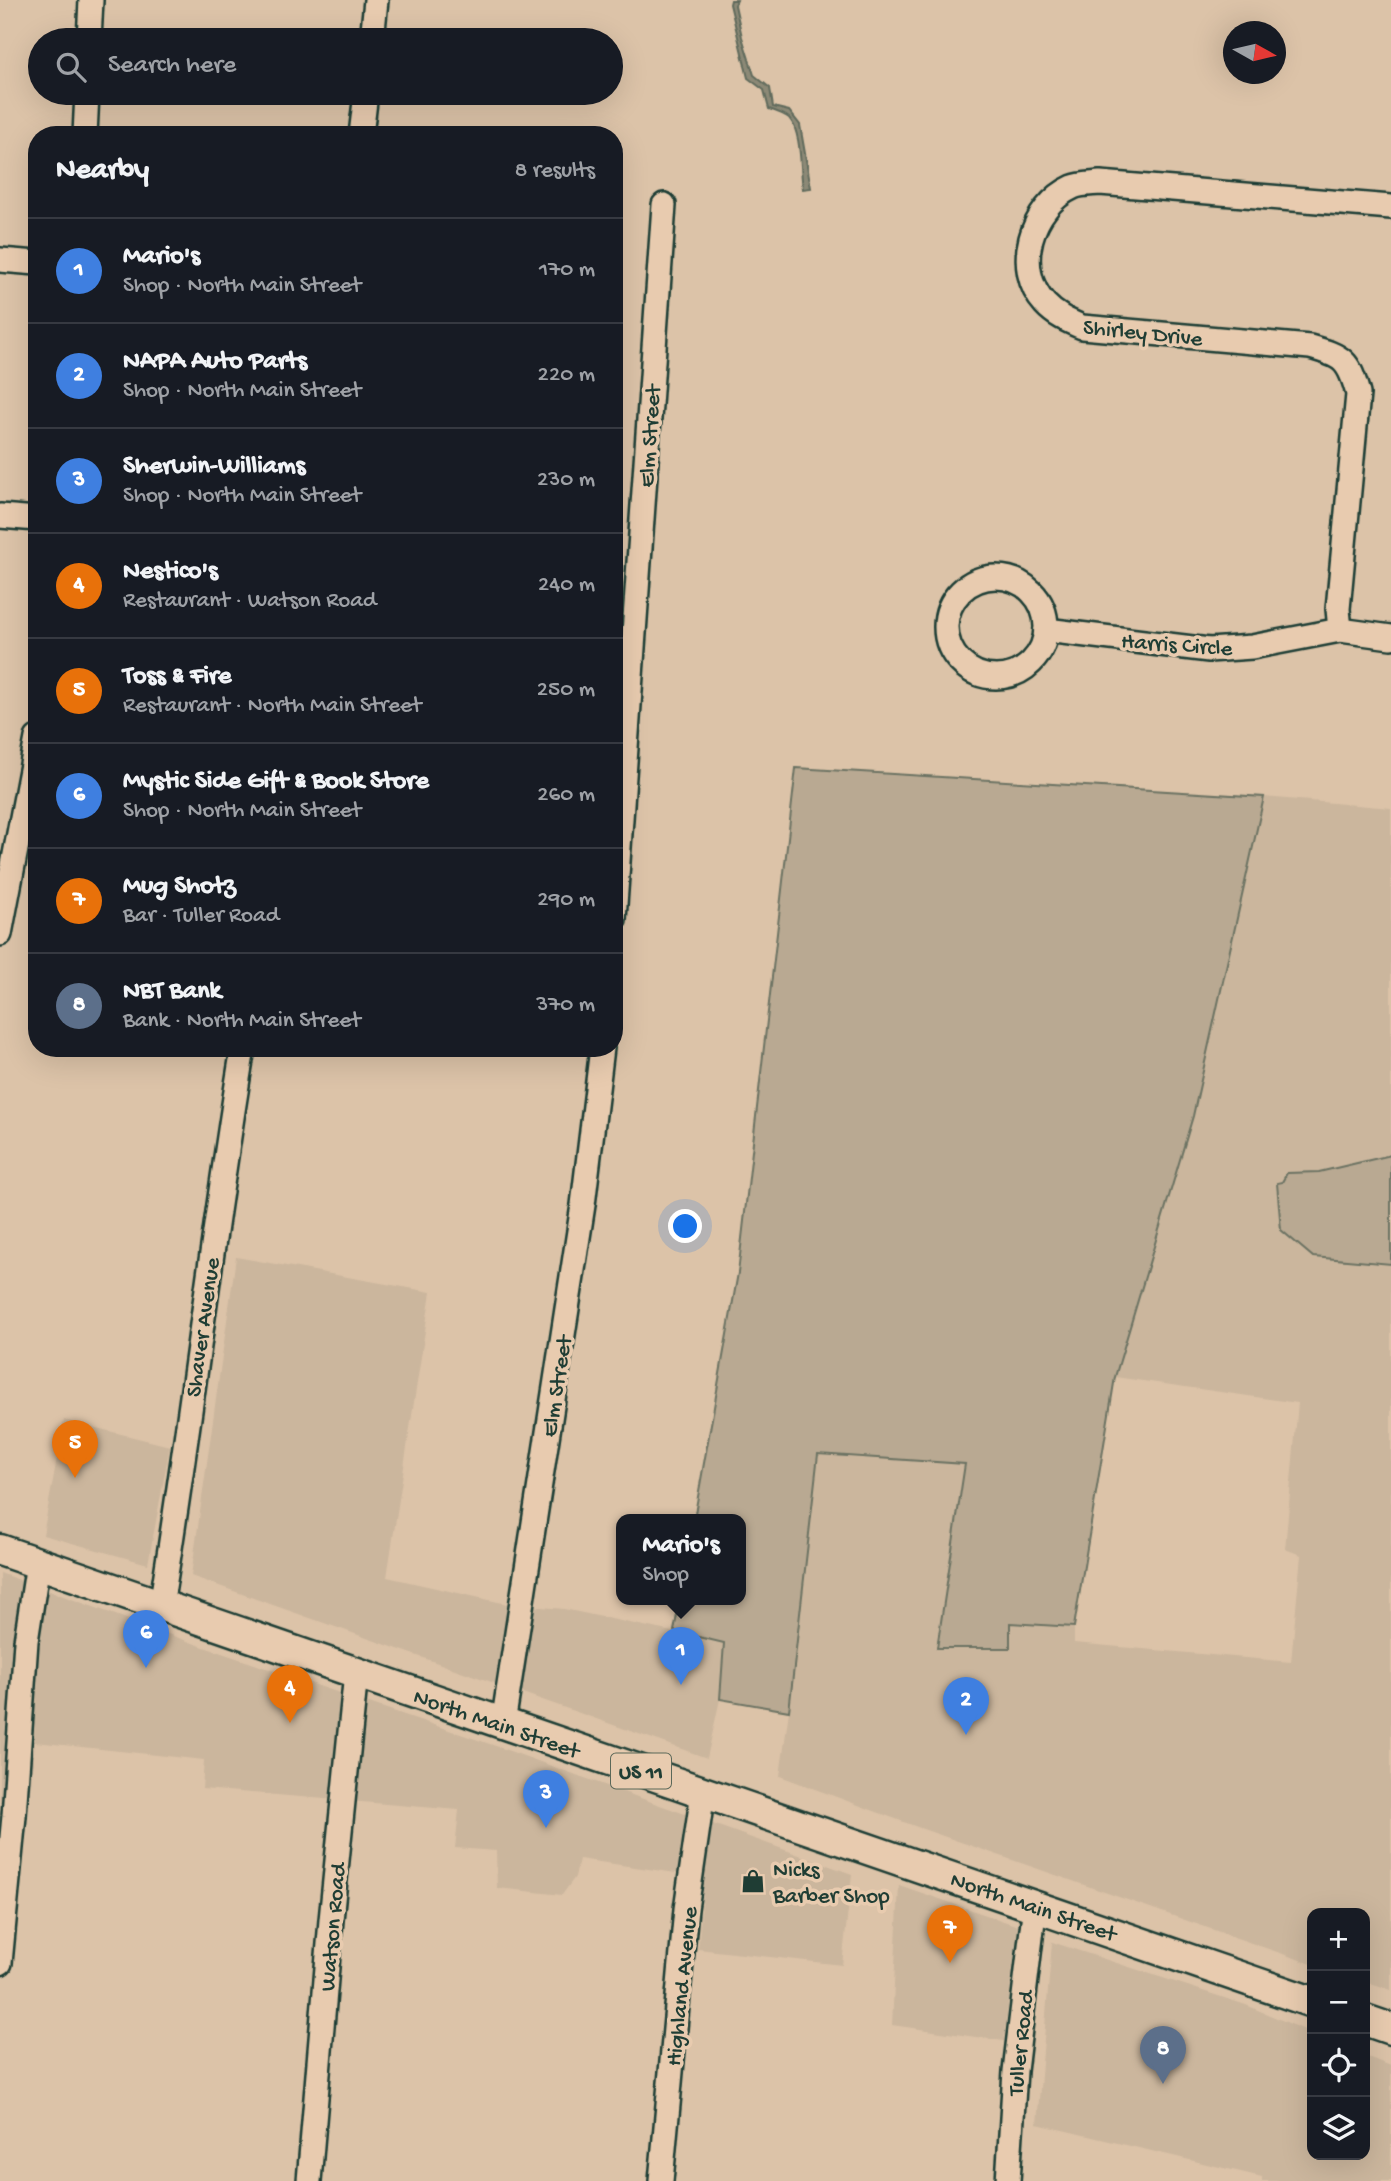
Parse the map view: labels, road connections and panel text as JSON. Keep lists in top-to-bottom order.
{
  "streets": {
    "main road": ["North Main Street", "US 11"],
    "street": [
      "Shirley Drive",
      "Elm Street",
      "Harris Circle",
      "Shaver Avenue",
      "Watson Road",
      "Highland Avenue",
      "Tuller Road"
    ]
  },
  "crossings": [
    ["Shirley Drive", "Harris Circle"],
    ["Elm Street", "North Main Street"],
    ["Shaver Avenue", "North Main Street"],
    ["North Main Street", "Watson Road"],
    ["North Main Street", "Highland Avenue"],
    ["North Main Street", "Tuller Road"]
  ],
  "places": {
    "shop": ["Nicks Barber Shop"]
  },
  "north": "right",
  "page": {
    "search": "Search here",
    "heading": ["Nearby", "8 results"],
    "list": [
      {
        "mark": "1",
        "name": "Mario's",
        "note": "Shop · North Main Street",
        "value": "170 m"
      },
      {
        "mark": "2",
        "name": "NAPA Auto Parts",
        "note": "Shop · North Main Street",
        "value": "220 m"
      },
      {
        "mark": "3",
        "name": "Sherwin-Williams",
        "note": "Shop · North Main Street",
        "value": "230 m"
      },
      {
        "mark": "4",
        "name": "Nestico's",
        "note": "Restaurant · Watson Road",
        "value": "240 m"
      },
      {
        "mark": "5",
        "name": "Toss & Fire",
        "note": "Restaurant · North Main Street",
        "value": "250 m"
      },
      {
        "mark": "6",
        "name": "Mystic Side Gift & Book Store",
        "note": "Shop · North Main Street",
        "value": "260 m"
      },
      {
        "mark": "7",
        "name": "Mug Shotz",
        "note": "Bar · Tuller Road",
        "value": "290 m"
      },
      {
        "mark": "8",
        "name": "NBT Bank",
        "note": "Bank · North Main Street",
        "value": "370 m"
      }
    ],
    "pins": [
      "5",
      "6",
      "1",
      "4",
      "2",
      "3",
      "7",
      "8"
    ],
    "popup": ["Mario's", "Shop"],
    "map_buttons": ["+", "−"]
  }
}
